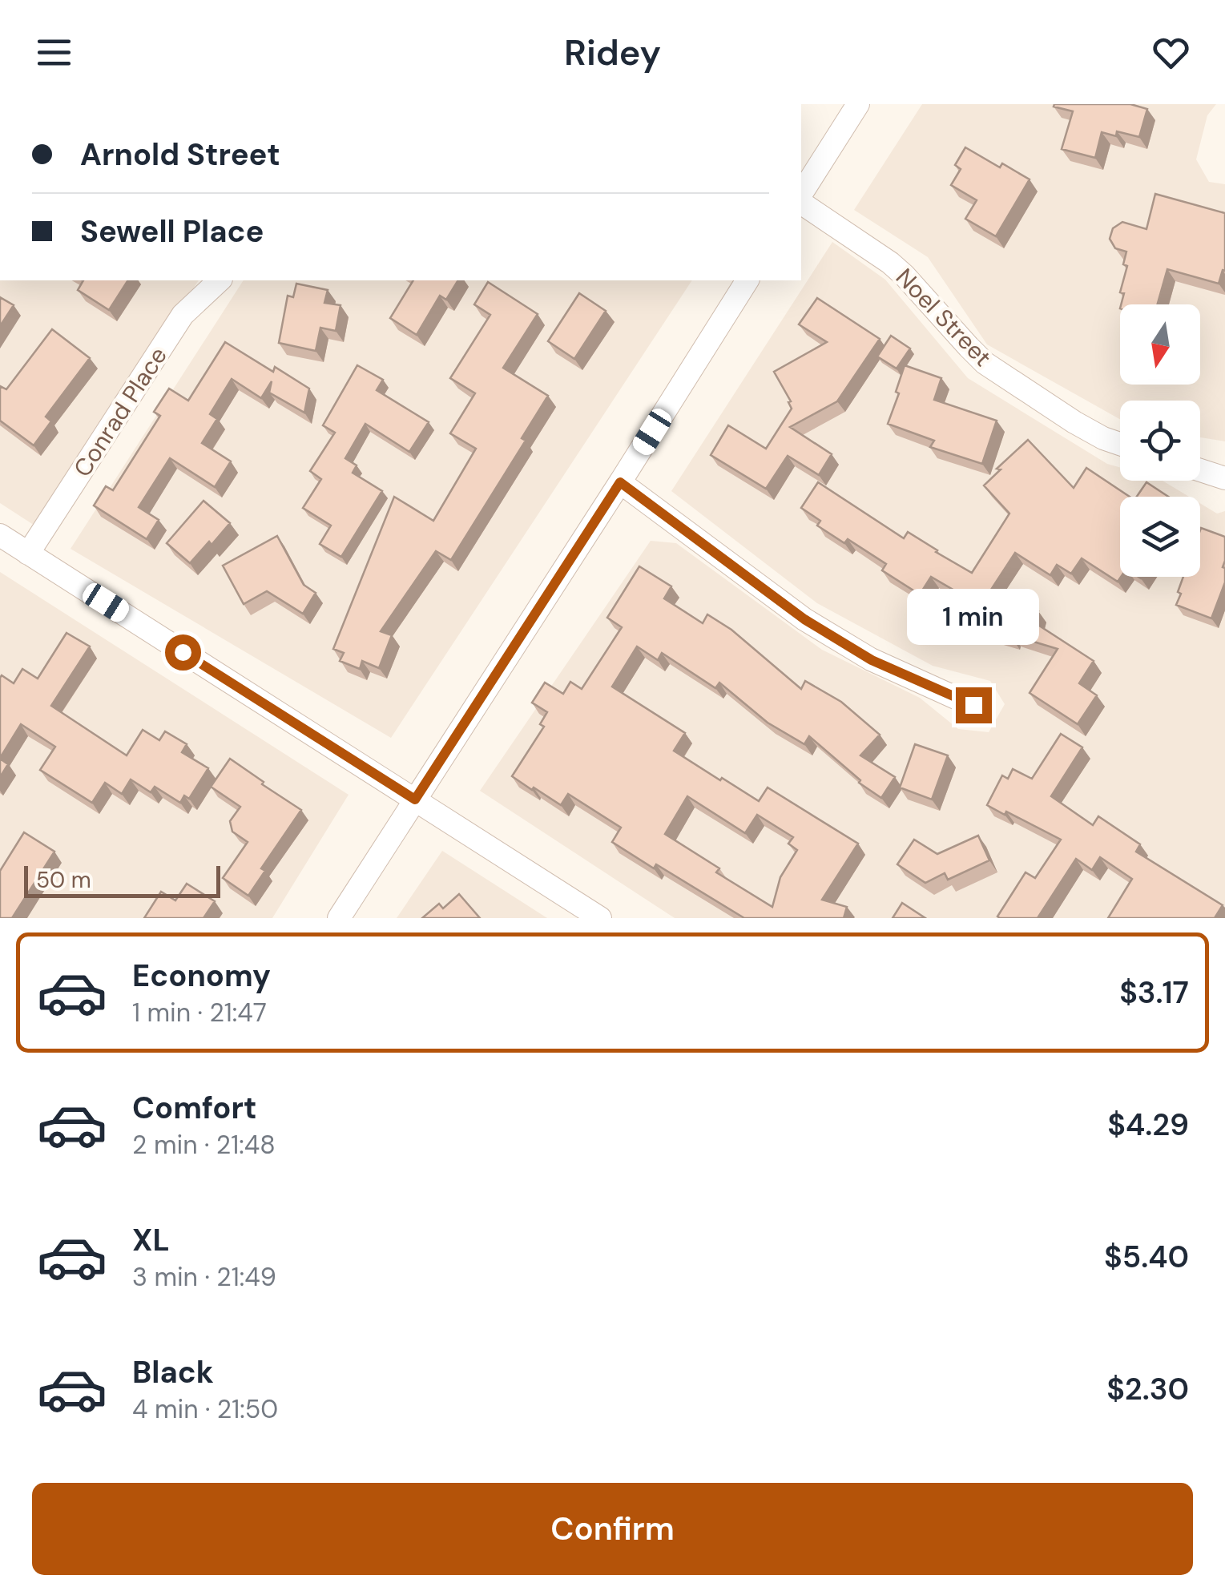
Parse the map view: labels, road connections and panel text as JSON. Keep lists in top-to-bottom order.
{
  "streets": {
    "street": ["Noel Street", "Conrad Place"]
  },
  "scale_bar": "50 m",
  "north": "bottom",
  "page": {
    "header": "Ridey",
    "banner": ["Arnold Street", "Sewell Place"],
    "bubble": "1 min",
    "scale": "50 m",
    "list": [
      {
        "name": "Economy",
        "note": "1 min · 21:47",
        "value": "$3.17"
      },
      {
        "name": "Comfort",
        "note": "2 min · 21:48",
        "value": "$4.29"
      },
      {
        "name": "XL",
        "note": "3 min · 21:49",
        "value": "$5.40"
      },
      {
        "name": "Black",
        "note": "4 min · 21:50",
        "value": "$2.30"
      }
    ],
    "buttons": "Confirm"
  }
}
